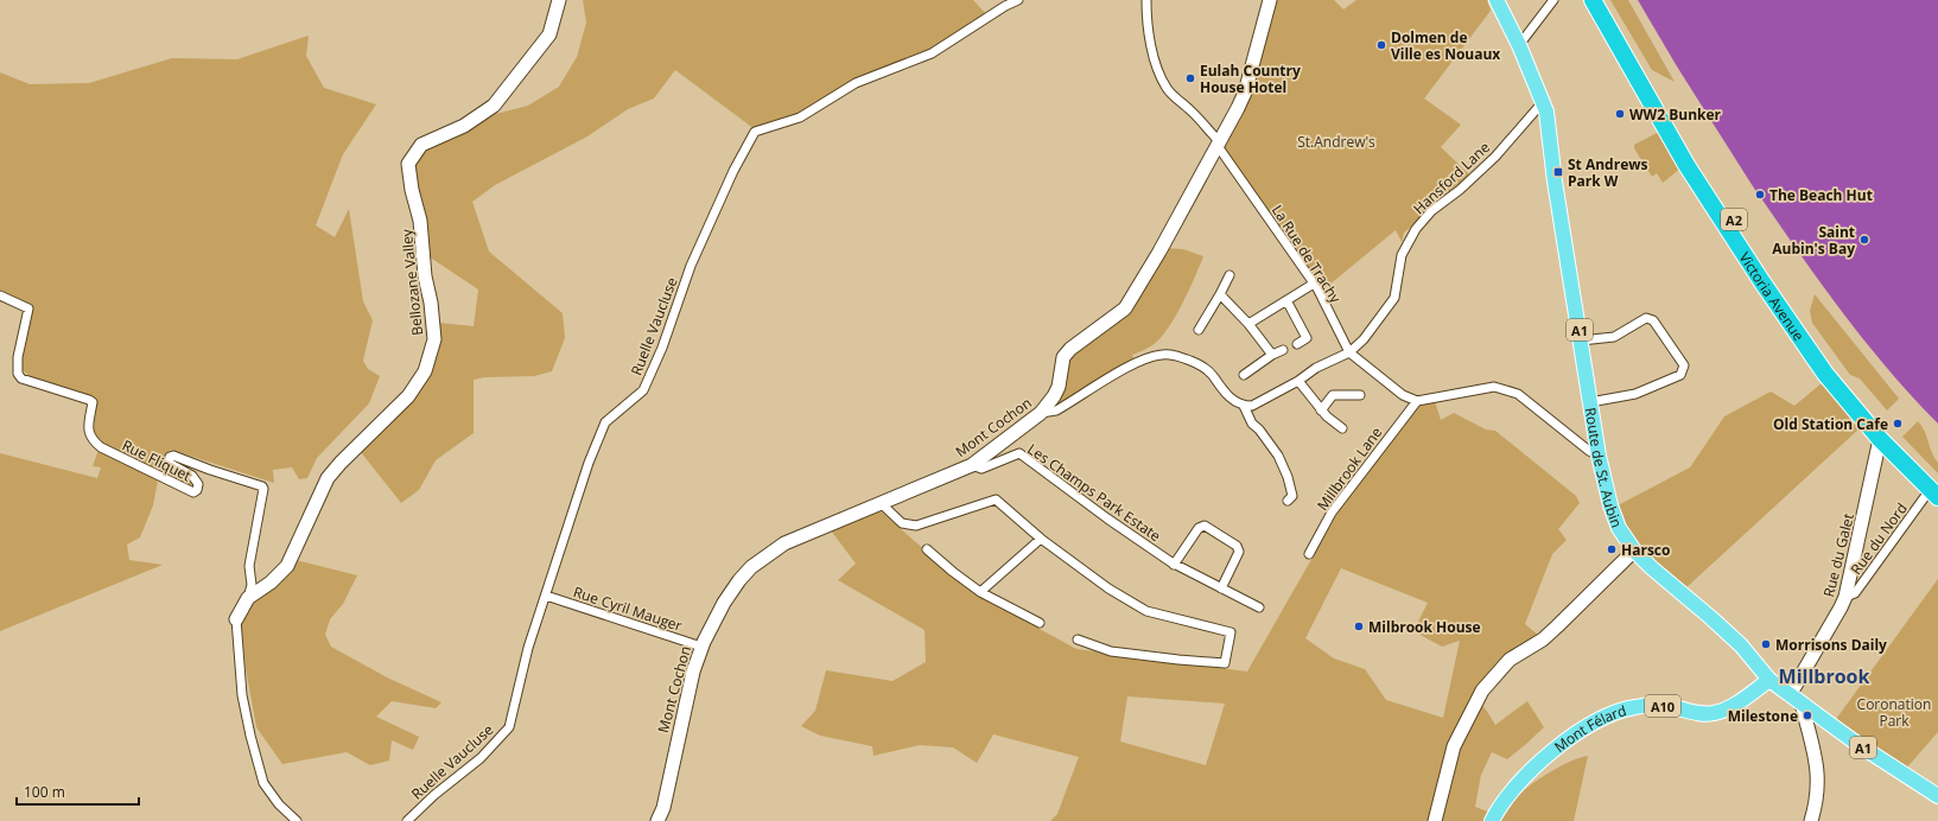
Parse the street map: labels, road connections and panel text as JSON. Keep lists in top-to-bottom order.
{
  "streets": {
    "highway": ["A2", "Victoria Avenue"],
    "main road": [
      "Bellozane Valley",
      "A1",
      "Mont Cochon",
      "Route de St. Aubin",
      "Rue du Galet",
      "A10",
      "Mont Félard"
    ],
    "street": [
      "Hansford Lane",
      "La Rue de Trachy",
      "Ruelle Vaucluse",
      "Rue Fliquet",
      "Millbrook Lane",
      "Les Champs Park Estate",
      "Rue du Nord",
      "Rue Cyril Mauger"
    ]
  },
  "crossings": [
    ["Hansford Lane", "La Rue de Trachy"],
    ["Hansford Lane", "Route de St. Aubin"],
    ["La Rue de Trachy", "Mont Cochon"],
    ["La Rue de Trachy", "Millbrook Lane"],
    ["Bellozane Valley", "Rue Fliquet"],
    ["Victoria Avenue", "Rue du Nord"],
    ["Victoria Avenue", "Rue du Galet"],
    ["Ruelle Vaucluse", "Rue Cyril Mauger"],
    ["Mont Cochon", "Les Champs Park Estate"],
    ["Mont Cochon", "Rue Cyril Mauger"],
    ["Route de St. Aubin", "Rue du Galet"],
    ["Route de St. Aubin", "Mont Félard"],
    ["Rue du Nord", "Rue du Galet"]
  ],
  "districts": ["Millbrook"],
  "parks": ["St.Andrew's", "Coronation Park"],
  "places": {
    "other": [
      "Dolmen de Ville es Nouaux",
      "Eulah Country House Hotel",
      "WW2 Bunker",
      "The Beach Hut",
      "Saint Aubin's Bay",
      "Old Station Cafe",
      "Harsco",
      "Milbrook House",
      "Morrisons Daily",
      "Milestone"
    ],
    "transit": ["St Andrews Park W"]
  },
  "scale_bar": "100 m"
}
